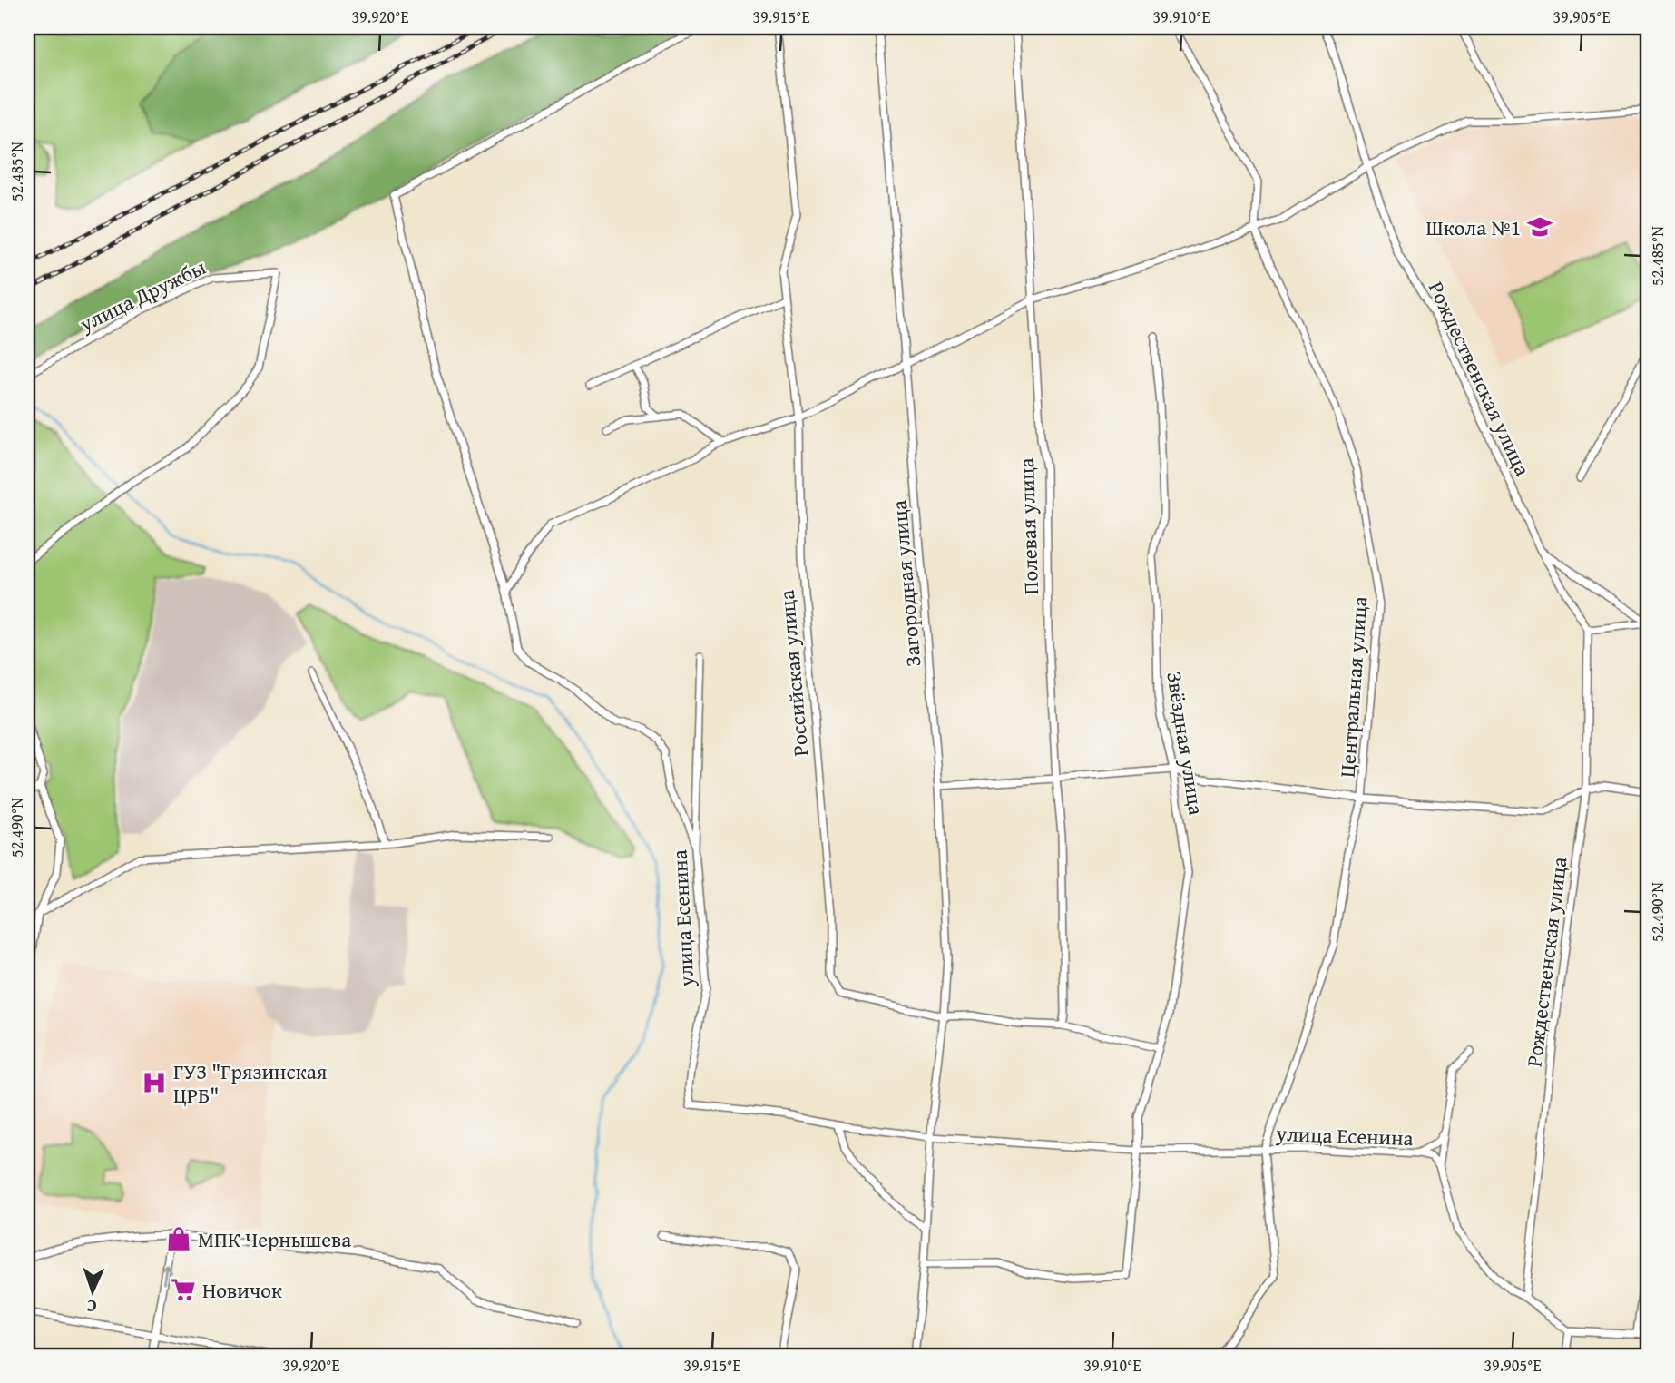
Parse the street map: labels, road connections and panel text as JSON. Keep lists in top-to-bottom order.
{
  "streets": {
    "street": [
      "улица Дружбы",
      "Рождественская улица",
      "Полевая улица",
      "Загородная улица",
      "Российская улица",
      "Центральная улица",
      "Звёздная улица",
      "улица Есенина"
    ]
  },
  "crossings": [
    ["Рождественская улица", "улица Есенина"],
    ["Полевая улица", "Российская улица"],
    ["Загородная улица", "Российская улица"],
    ["Загородная улица", "улица Есенина"],
    ["Российская улица", "Звёздная улица"],
    ["Центральная улица", "улица Есенина"],
    ["Звёздная улица", "улица Есенина"]
  ],
  "places": {
    "school or university": ["Школа №1"],
    "hospital": ["ГУЗ \"Грязинская ЦРБ\""],
    "shop": ["МПК Чернышева"],
    "supermarket": ["Новичок"]
  },
  "north": "bottom",
  "coordinates": [
    "39.920°E",
    "39.915°E",
    "39.910°E",
    "39.905°E",
    "52.485°N",
    "52.490°N"
  ]
}
